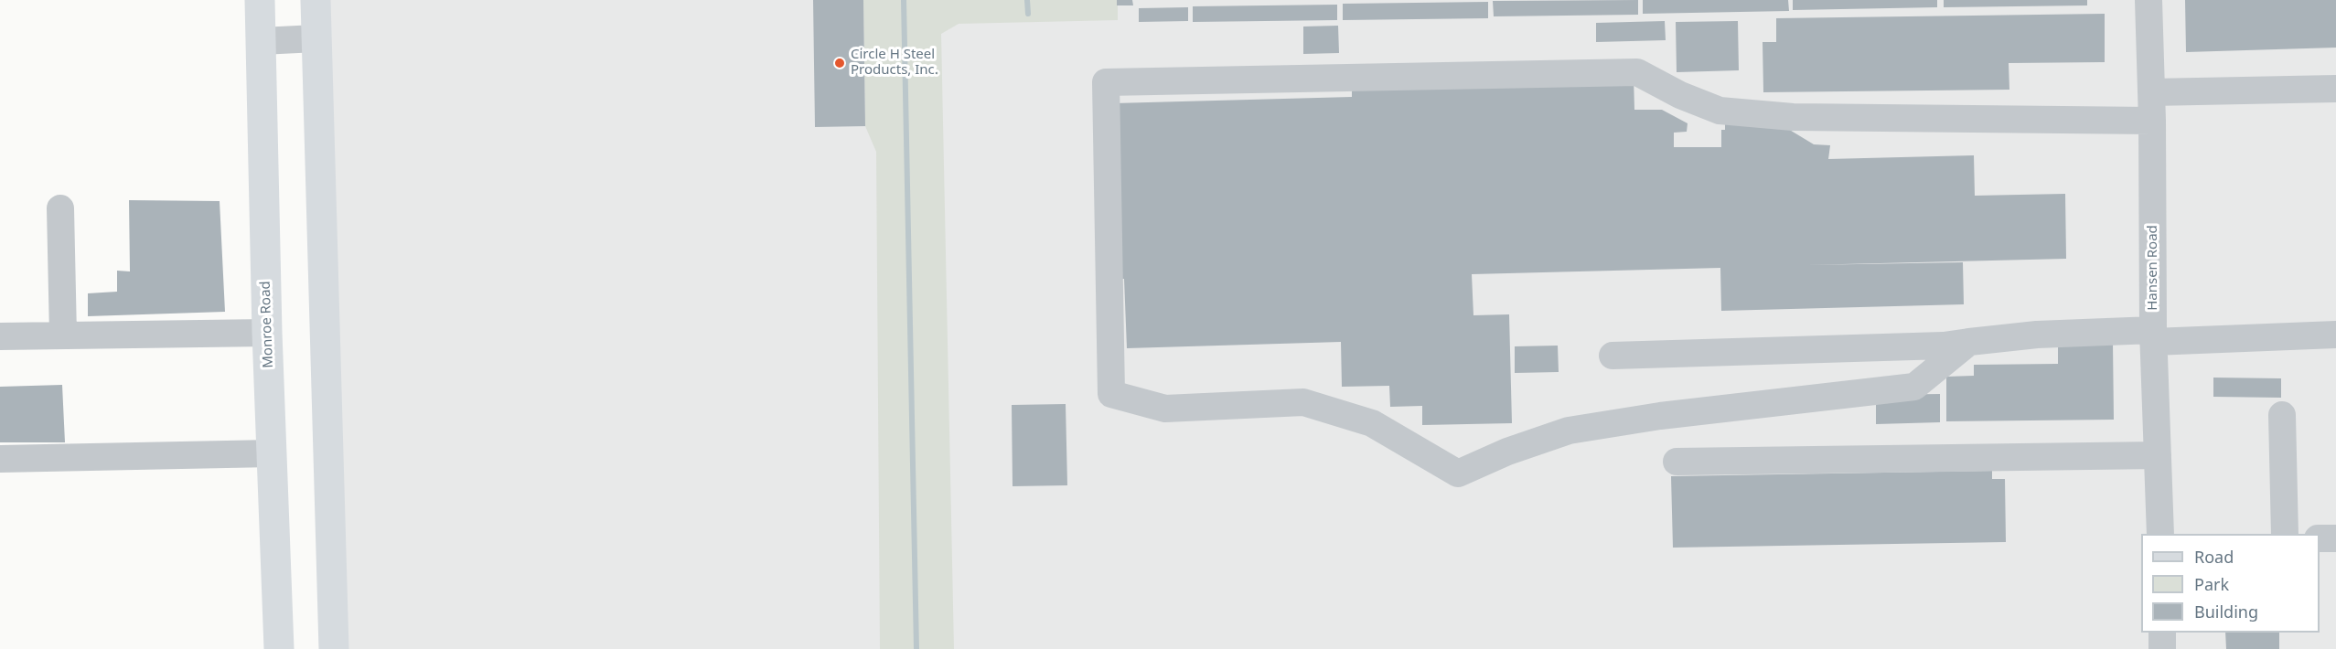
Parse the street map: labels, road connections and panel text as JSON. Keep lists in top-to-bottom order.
{
  "streets": {
    "main road": ["Monroe Road"],
    "street": ["Hansen Road"]
  },
  "places": ["Circle H Steel Products, Inc."],
  "legend": ["Road", "Park", "Building"]
}
